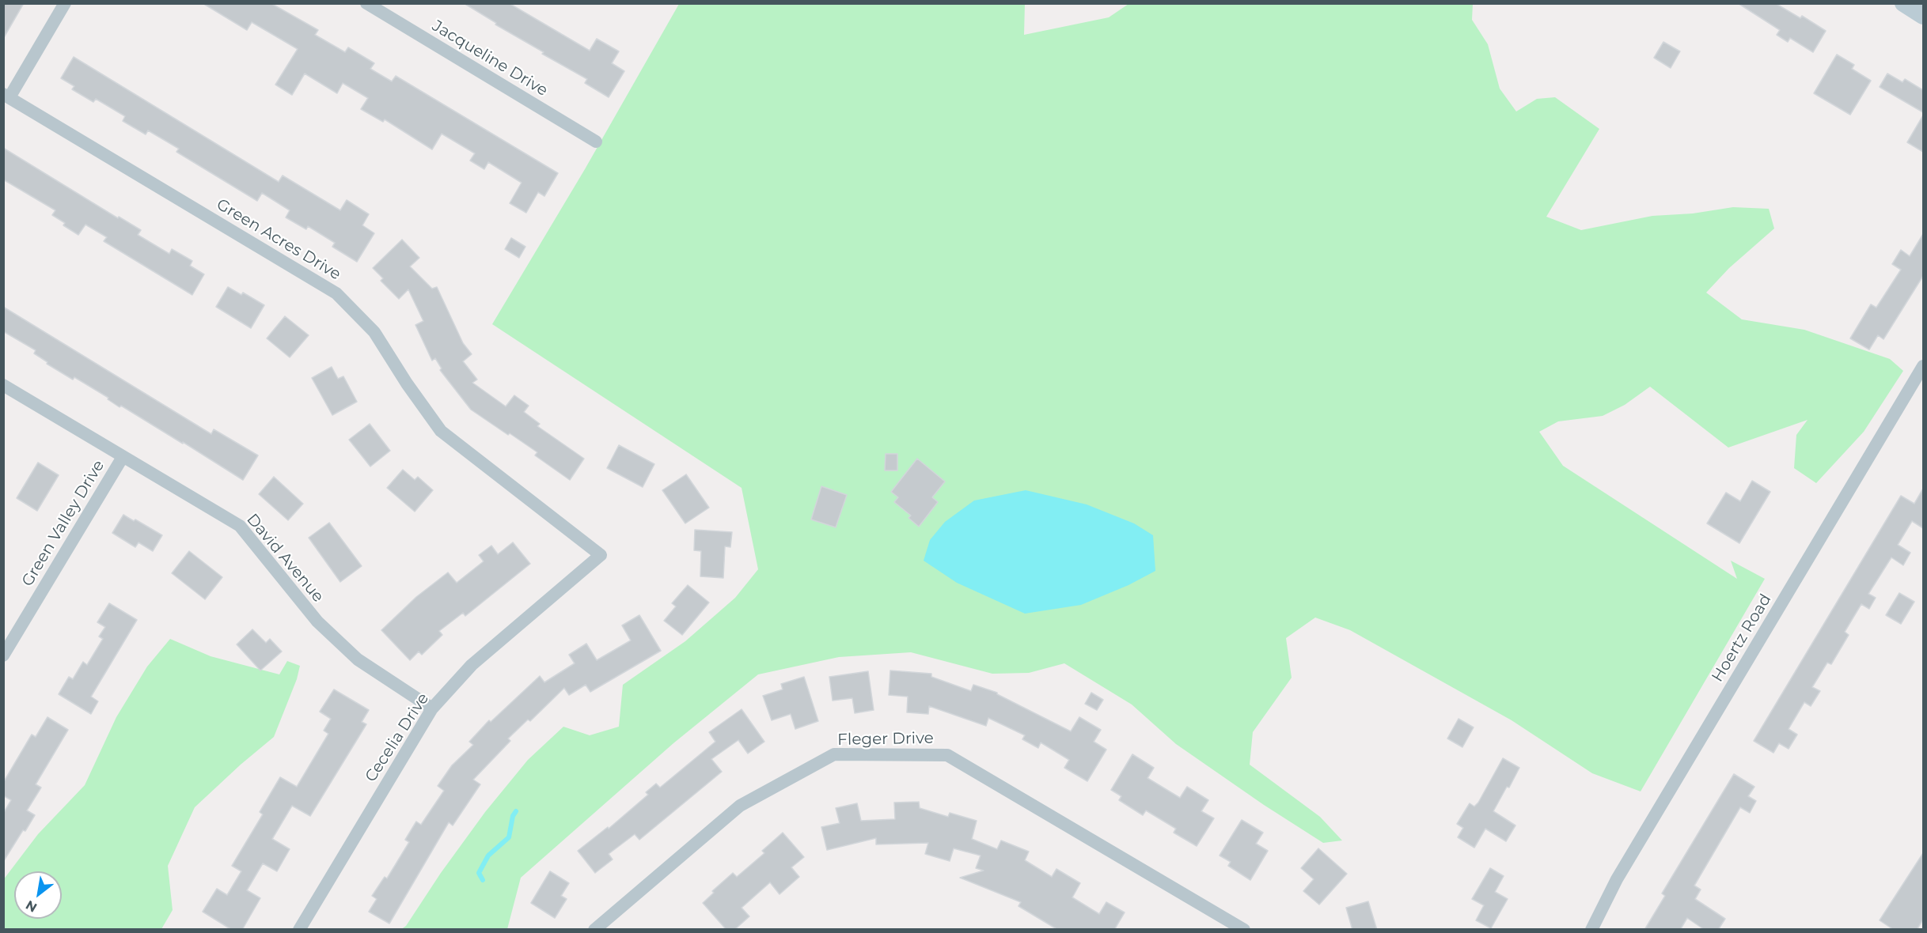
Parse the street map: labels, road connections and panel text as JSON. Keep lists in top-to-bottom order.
{
  "streets": {
    "street": [
      "Jacqueline Drive",
      "Green Acres Drive",
      "Green Valley Drive",
      "David Avenue",
      "Hoertz Road",
      "Cecelia Drive",
      "Fleger Drive"
    ]
  },
  "crossings": [
    ["Green Acres Drive", "Cecelia Drive"],
    ["Green Valley Drive", "David Avenue"],
    ["David Avenue", "Cecelia Drive"]
  ],
  "north": "bottom left"
}
